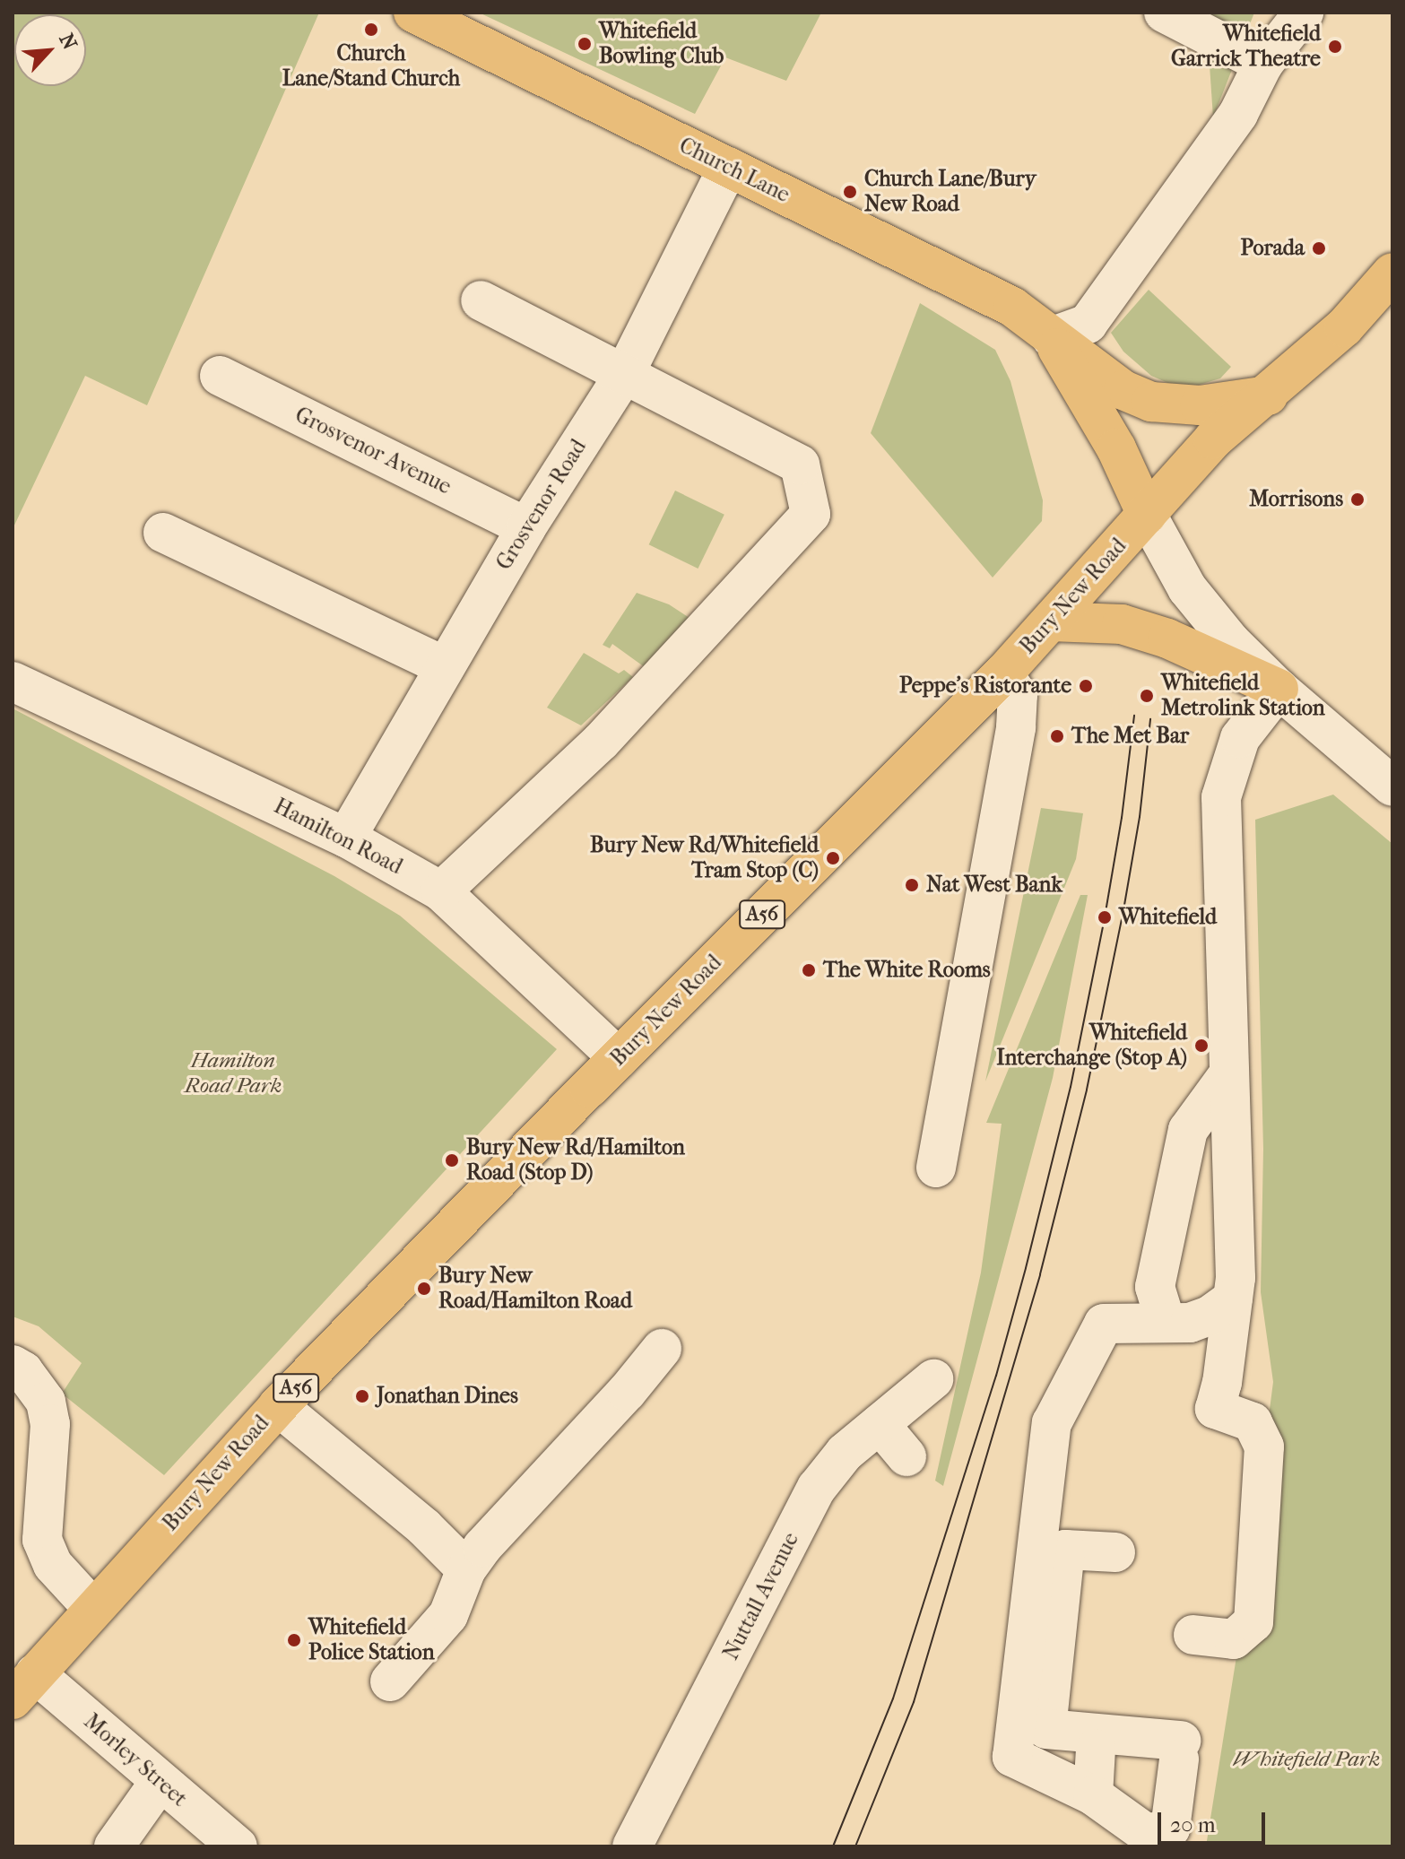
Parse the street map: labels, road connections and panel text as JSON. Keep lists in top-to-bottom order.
{
  "streets": {
    "main road": ["Church Lane", "Bury New Road", "A56"],
    "street": [
      "Grosvenor Avenue",
      "Grosvenor Road",
      "Hamilton Road",
      "Nuttall Avenue",
      "Morley Street"
    ]
  },
  "crossings": [
    ["Church Lane", "Grosvenor Road"],
    ["Church Lane", "Bury New Road"],
    ["Grosvenor Avenue", "Grosvenor Road"],
    ["Grosvenor Road", "Hamilton Road"],
    ["Bury New Road", "Hamilton Road"],
    ["Bury New Road", "Morley Street"]
  ],
  "parks": ["Hamilton Road Park", "Whitefield Park"],
  "places": [
    "Church Lane/Stand Church",
    "Whitefield Bowling Club",
    "Whitefield Garrick Theatre",
    "Church Lane/Bury New Road",
    "Porada",
    "Morrisons",
    "Peppe's Ristorante",
    "Whitefield Metrolink Station",
    "The Met Bar",
    "Bury New Rd/Whitefield Tram Stop (C)",
    "Nat West Bank",
    "Whitefield",
    "The White Rooms",
    "Whitefield Interchange (Stop A)",
    "Bury New Rd/Hamilton Road (Stop D)",
    "Bury New Road/Hamilton Road",
    "Jonathan Dines",
    "Whitefield Police Station"
  ],
  "scale_bar": "20 m",
  "north": "top right"
}
